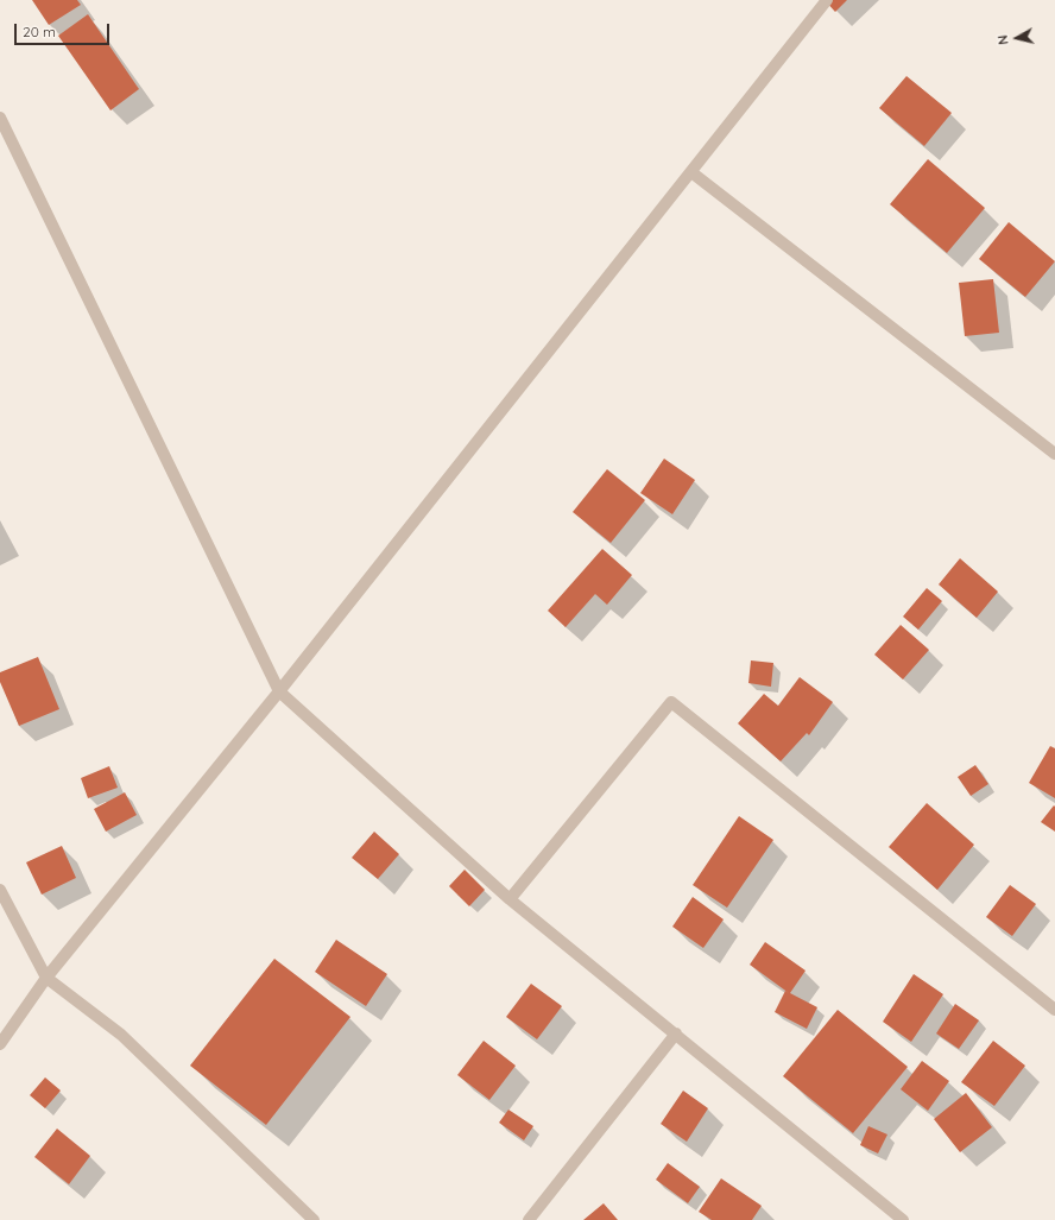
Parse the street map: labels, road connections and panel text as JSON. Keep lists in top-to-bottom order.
{
  "scale_bar": "20 m",
  "north": "left"
}
